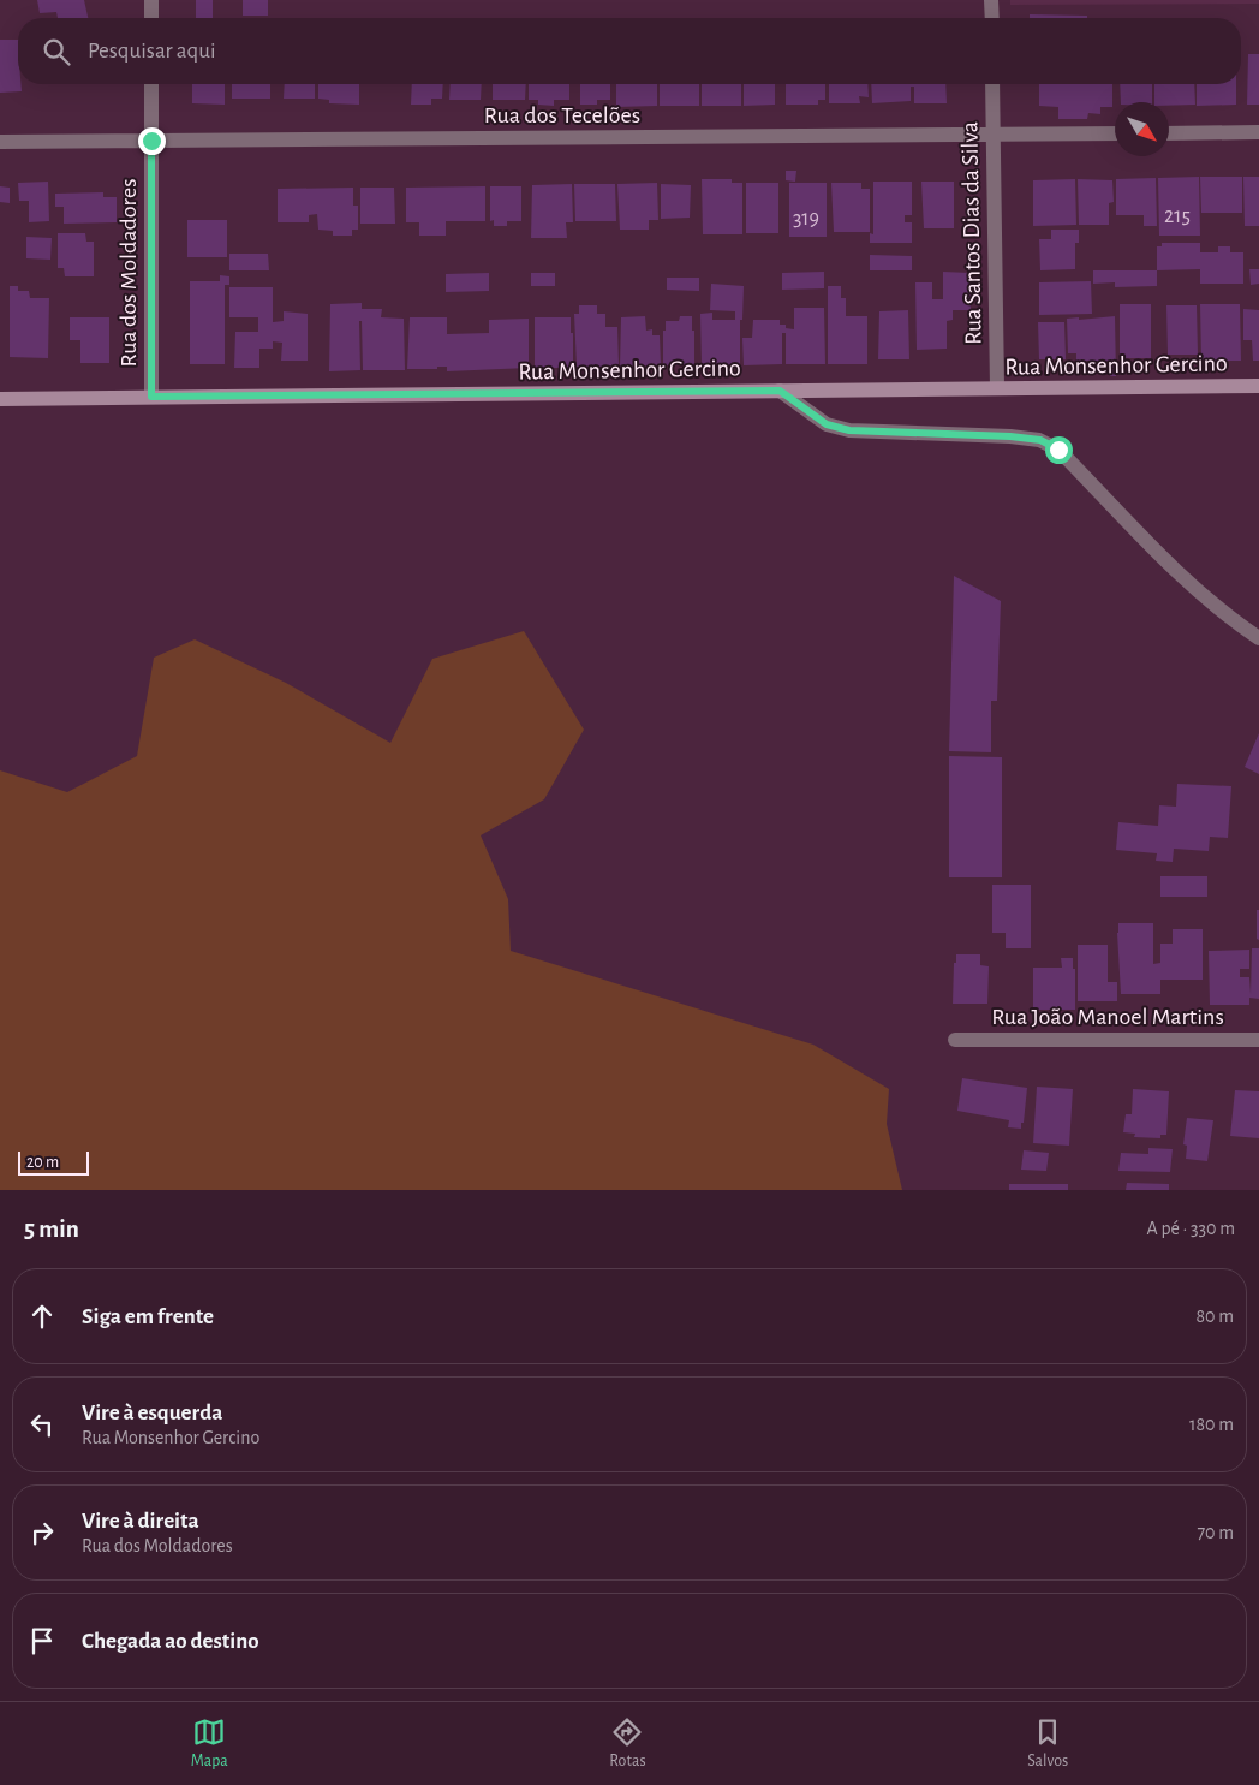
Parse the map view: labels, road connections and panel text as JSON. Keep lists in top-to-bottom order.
{
  "streets": {
    "main road": ["Rua Monsenhor Gercino"],
    "street": [
      "Rua dos Tecelões",
      "Rua Santos Dias da Silva",
      "Rua dos Moldadores",
      "Rua João Manoel Martins"
    ]
  },
  "crossings": [
    ["Rua dos Tecelões", "Rua Santos Dias da Silva"],
    ["Rua dos Tecelões", "Rua dos Moldadores"],
    ["Rua Santos Dias da Silva", "Rua Monsenhor Gercino"],
    ["Rua dos Moldadores", "Rua Monsenhor Gercino"]
  ],
  "house_numbers": ["215", "319"],
  "scale_bar": "20 m",
  "north": "bottom right",
  "page": {
    "search": "Pesquisar aqui",
    "scale": "20 m",
    "heading": ["5 min", "A pé · 330 m"],
    "list": [
      ["Siga em frente", "80 m"],
      ["Vire à esquerda", "Rua Monsenhor Gercino", "180 m"],
      ["Vire à direita", "Rua dos Moldadores", "70 m"],
      "Chegada ao destino"
    ],
    "nav": ["Mapa", "Rotas", "Salvos"]
  }
}
